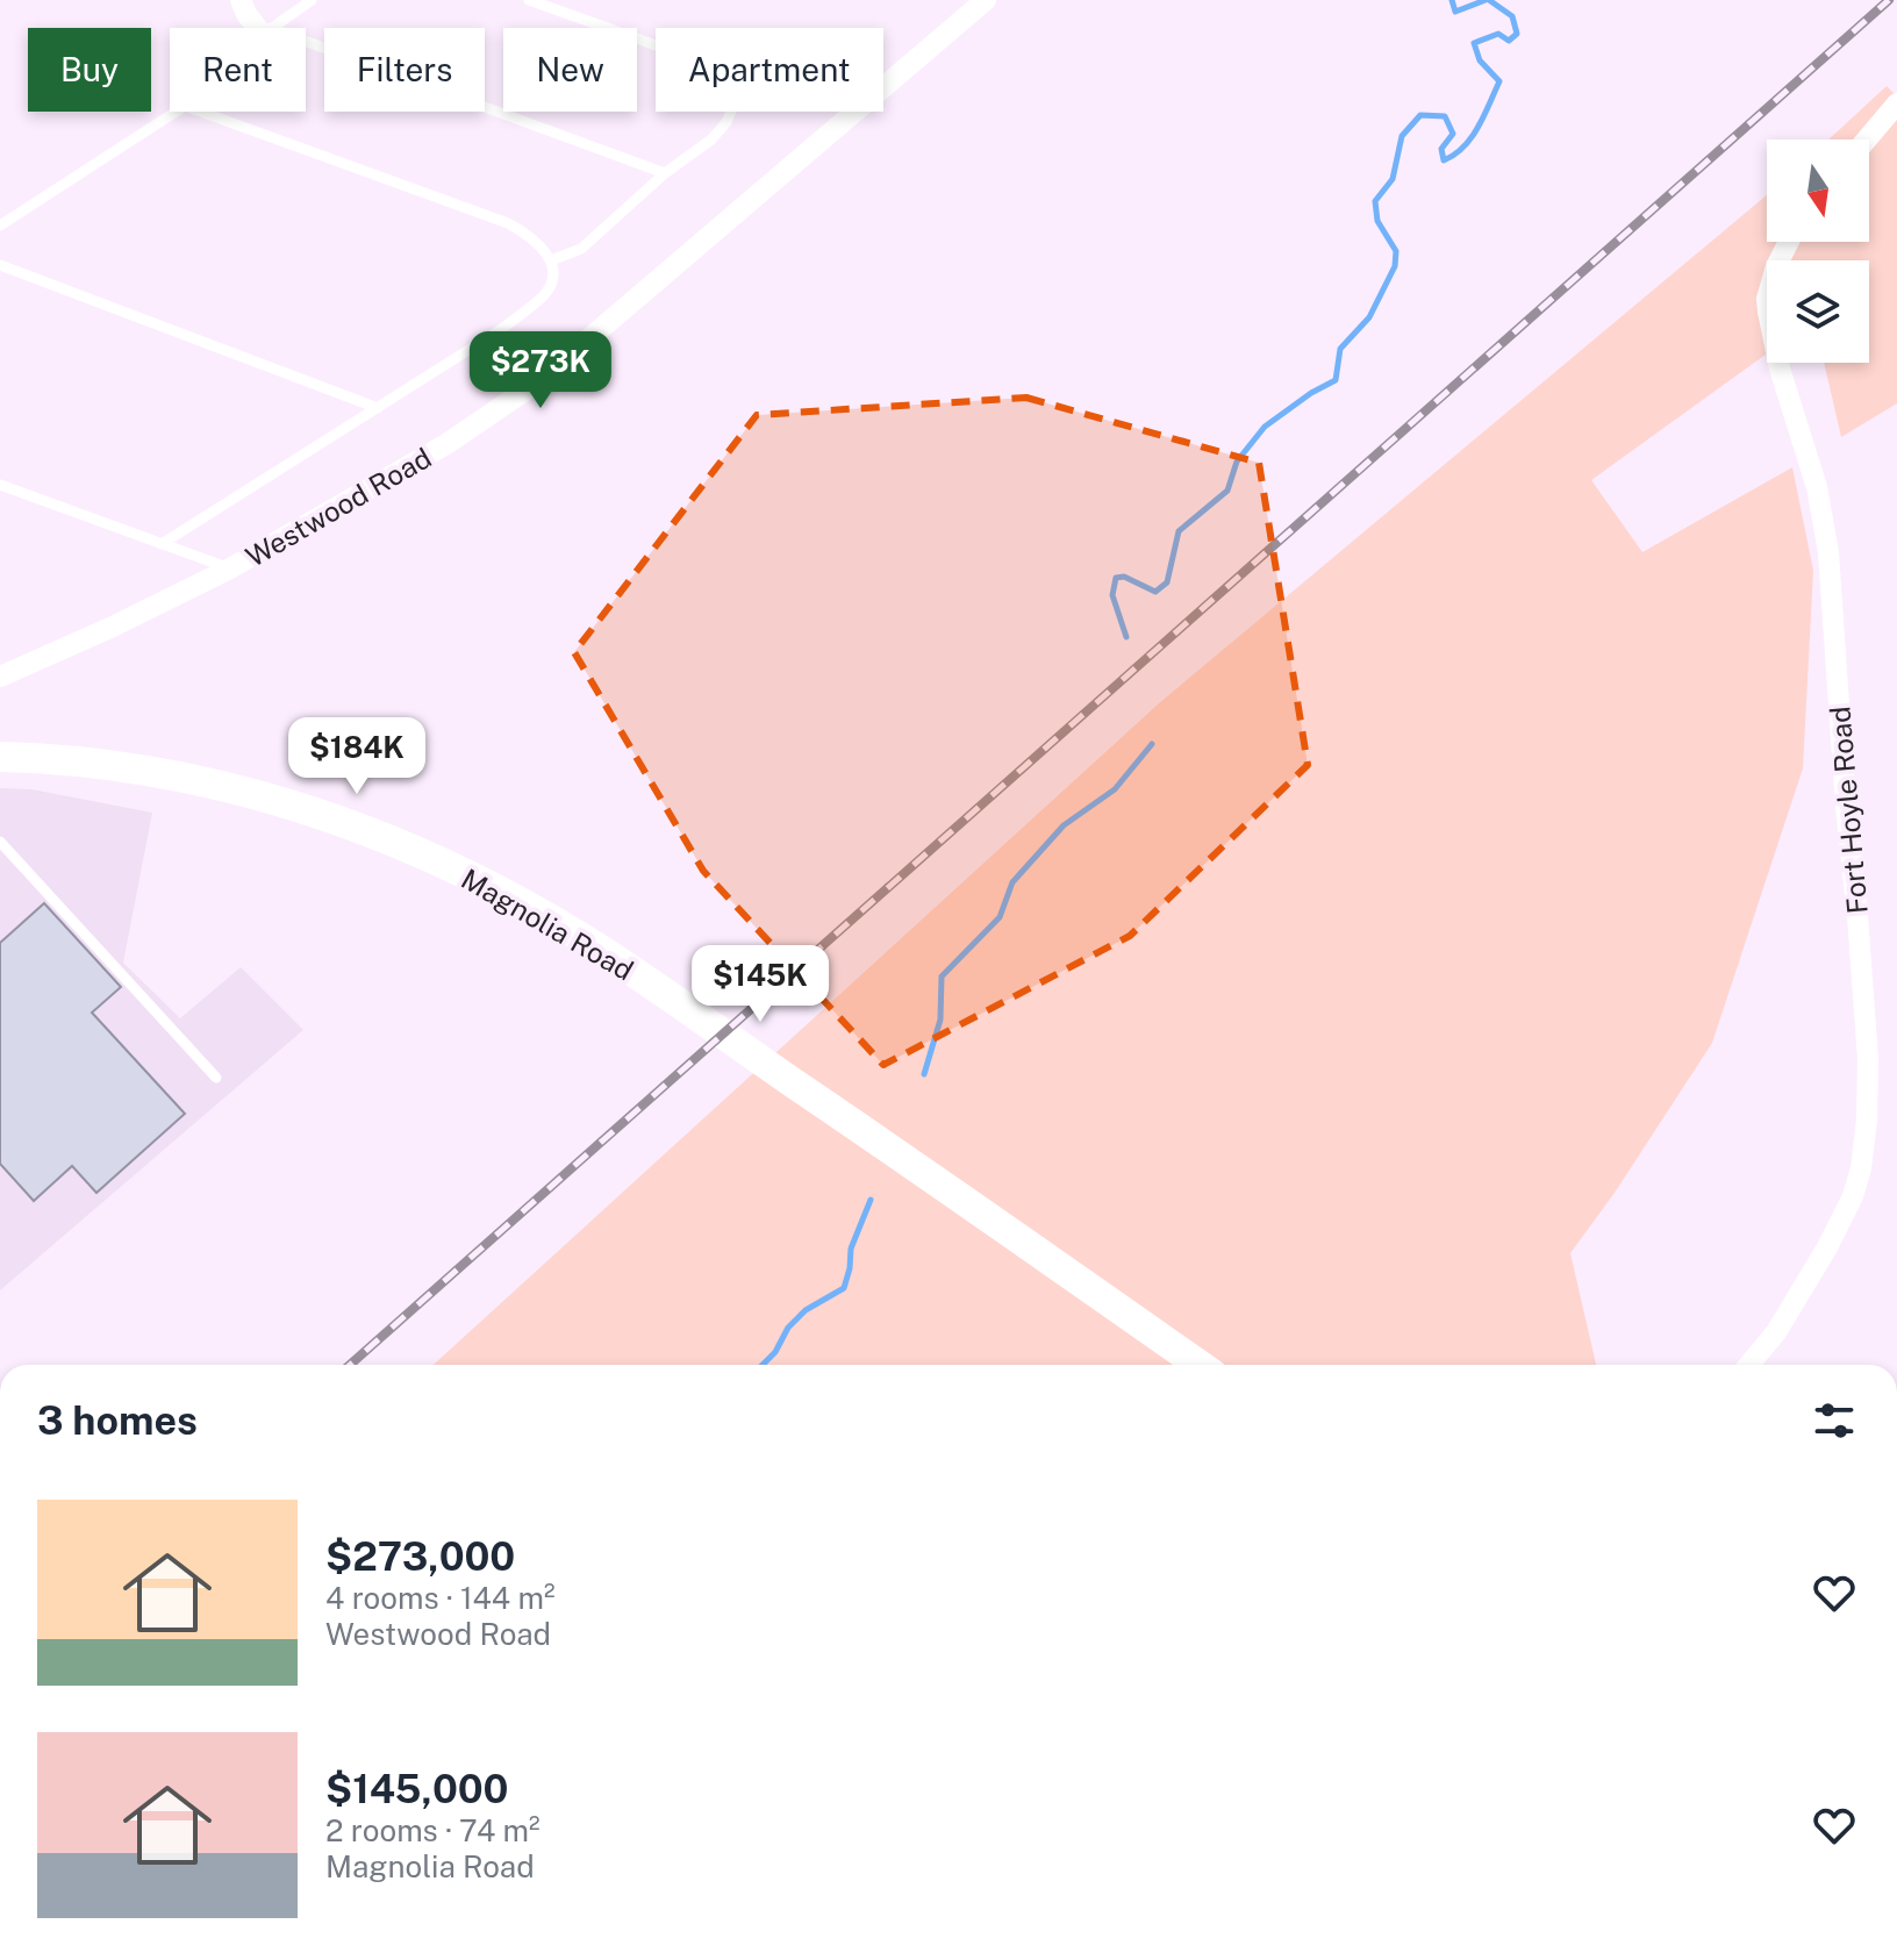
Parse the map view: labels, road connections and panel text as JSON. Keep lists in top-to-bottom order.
{
  "streets": {
    "main road": ["Magnolia Road"],
    "street": ["Westwood Road", "Fort Hoyle Road"]
  },
  "north": "bottom",
  "page": {
    "chip": [
      "Buy",
      "Rent",
      "Filters",
      "New",
      "Apartment"
    ],
    "price": ["$273K", "$184K", "$145K"],
    "heading": "3 homes",
    "list": [
      {
        "name": "$273,000",
        "note": "4 rooms · 144 m² · Westwood Road"
      },
      {
        "name": "$145,000",
        "note": "2 rooms · 74 m² · Magnolia Road"
      }
    ]
  }
}
